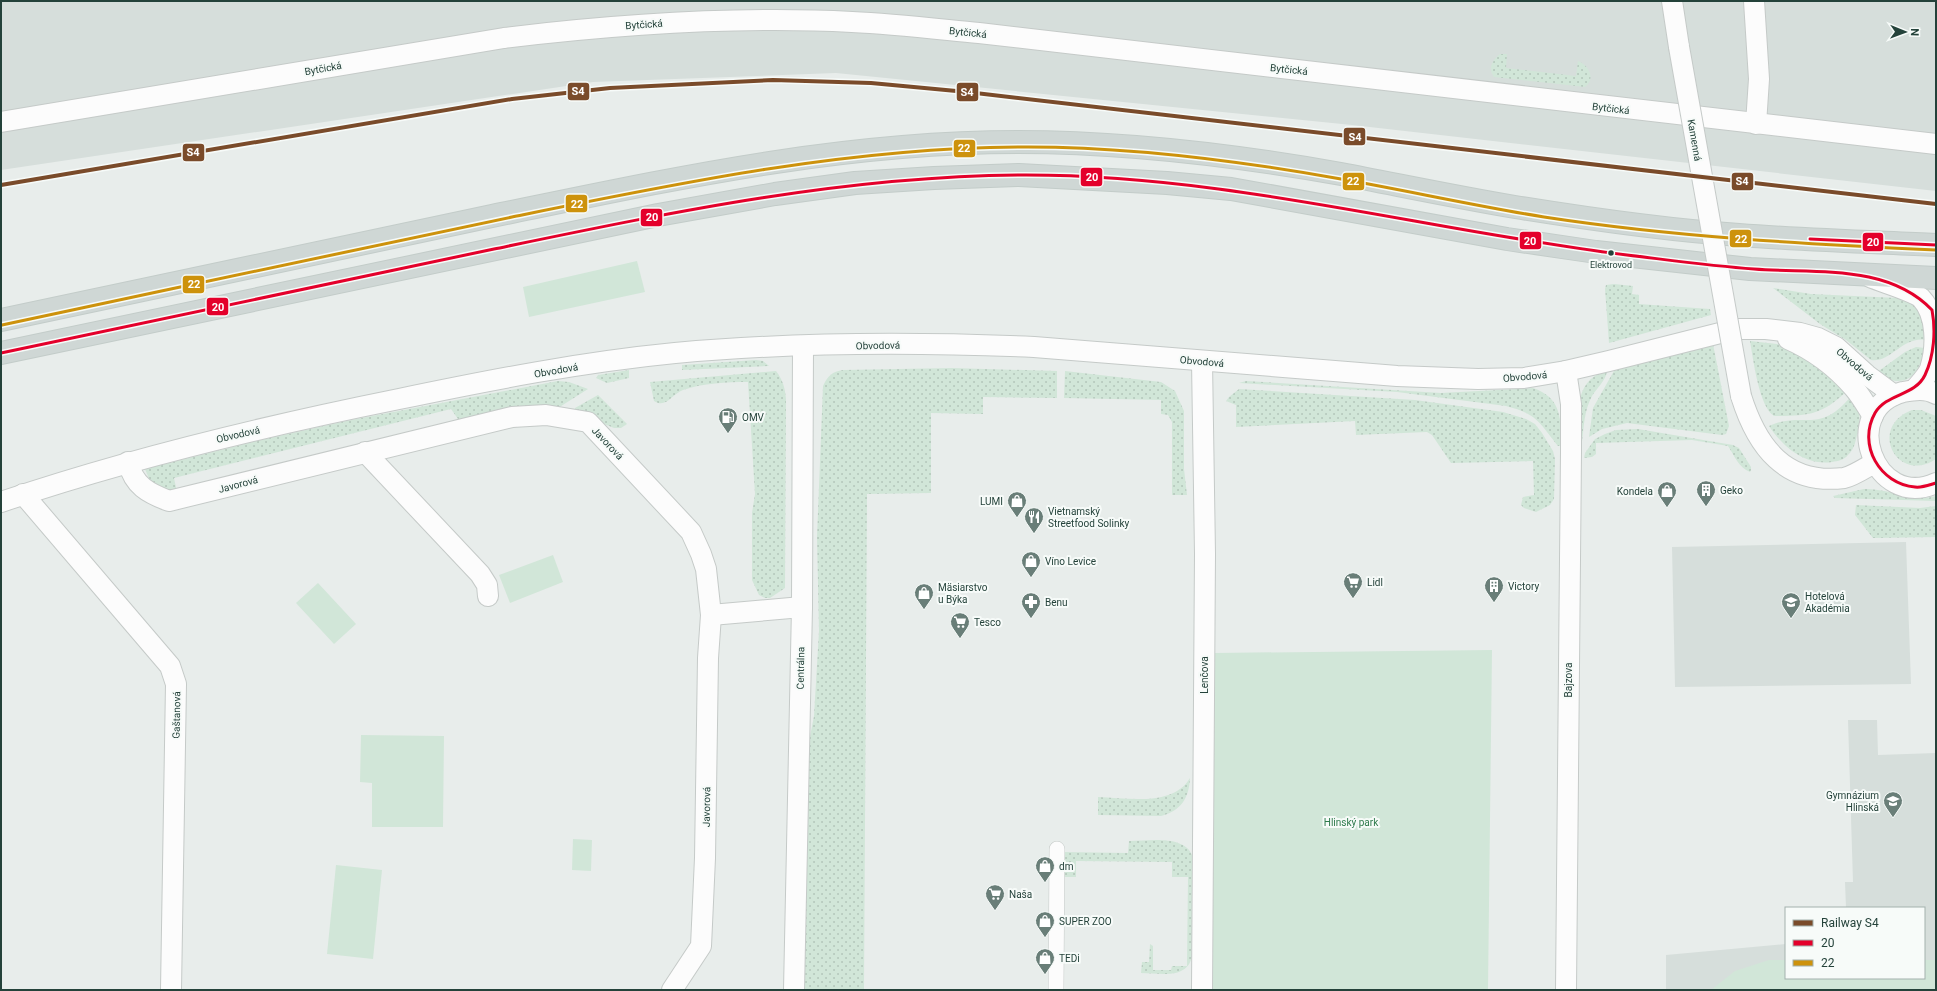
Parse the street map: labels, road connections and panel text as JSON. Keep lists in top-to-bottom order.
{
  "streets": {
    "street": [
      "Bytčická",
      "Kamenná",
      "Obvodová",
      "Javorová",
      "Centrálna",
      "Lenčova",
      "Bajzova",
      "Gaštanová"
    ]
  },
  "crossings": [
    ["Obvodová", "Javorová"],
    ["Obvodová", "Centrálna"],
    ["Obvodová", "Lenčova"],
    ["Obvodová", "Bajzova"],
    ["Obvodová", "Gaštanová"]
  ],
  "parks": ["Hlinský park"],
  "places": {
    "other": ["Elektrovod"],
    "fuel station": ["OMV"],
    "building": ["Geko", "Victory"],
    "shop": [
      "Kondela",
      "LUMI",
      "Víno Levice",
      "Mäsiarstvo u Býka",
      "dm",
      "SUPER ZOO",
      "TEDi"
    ],
    "restaurant": ["Vietnamský Streetfood Solinky"],
    "supermarket": ["Lidl", "Tesco", "Naša"],
    "pharmacy": ["Benu"],
    "school or university": ["Hotelová Akadémia", "Gymnázium Hlinská"]
  },
  "lines": ["rail line S4", "transit line 22", "transit line 20"],
  "legend": ["Railway S4", "20", "22"],
  "north": "right"
}
